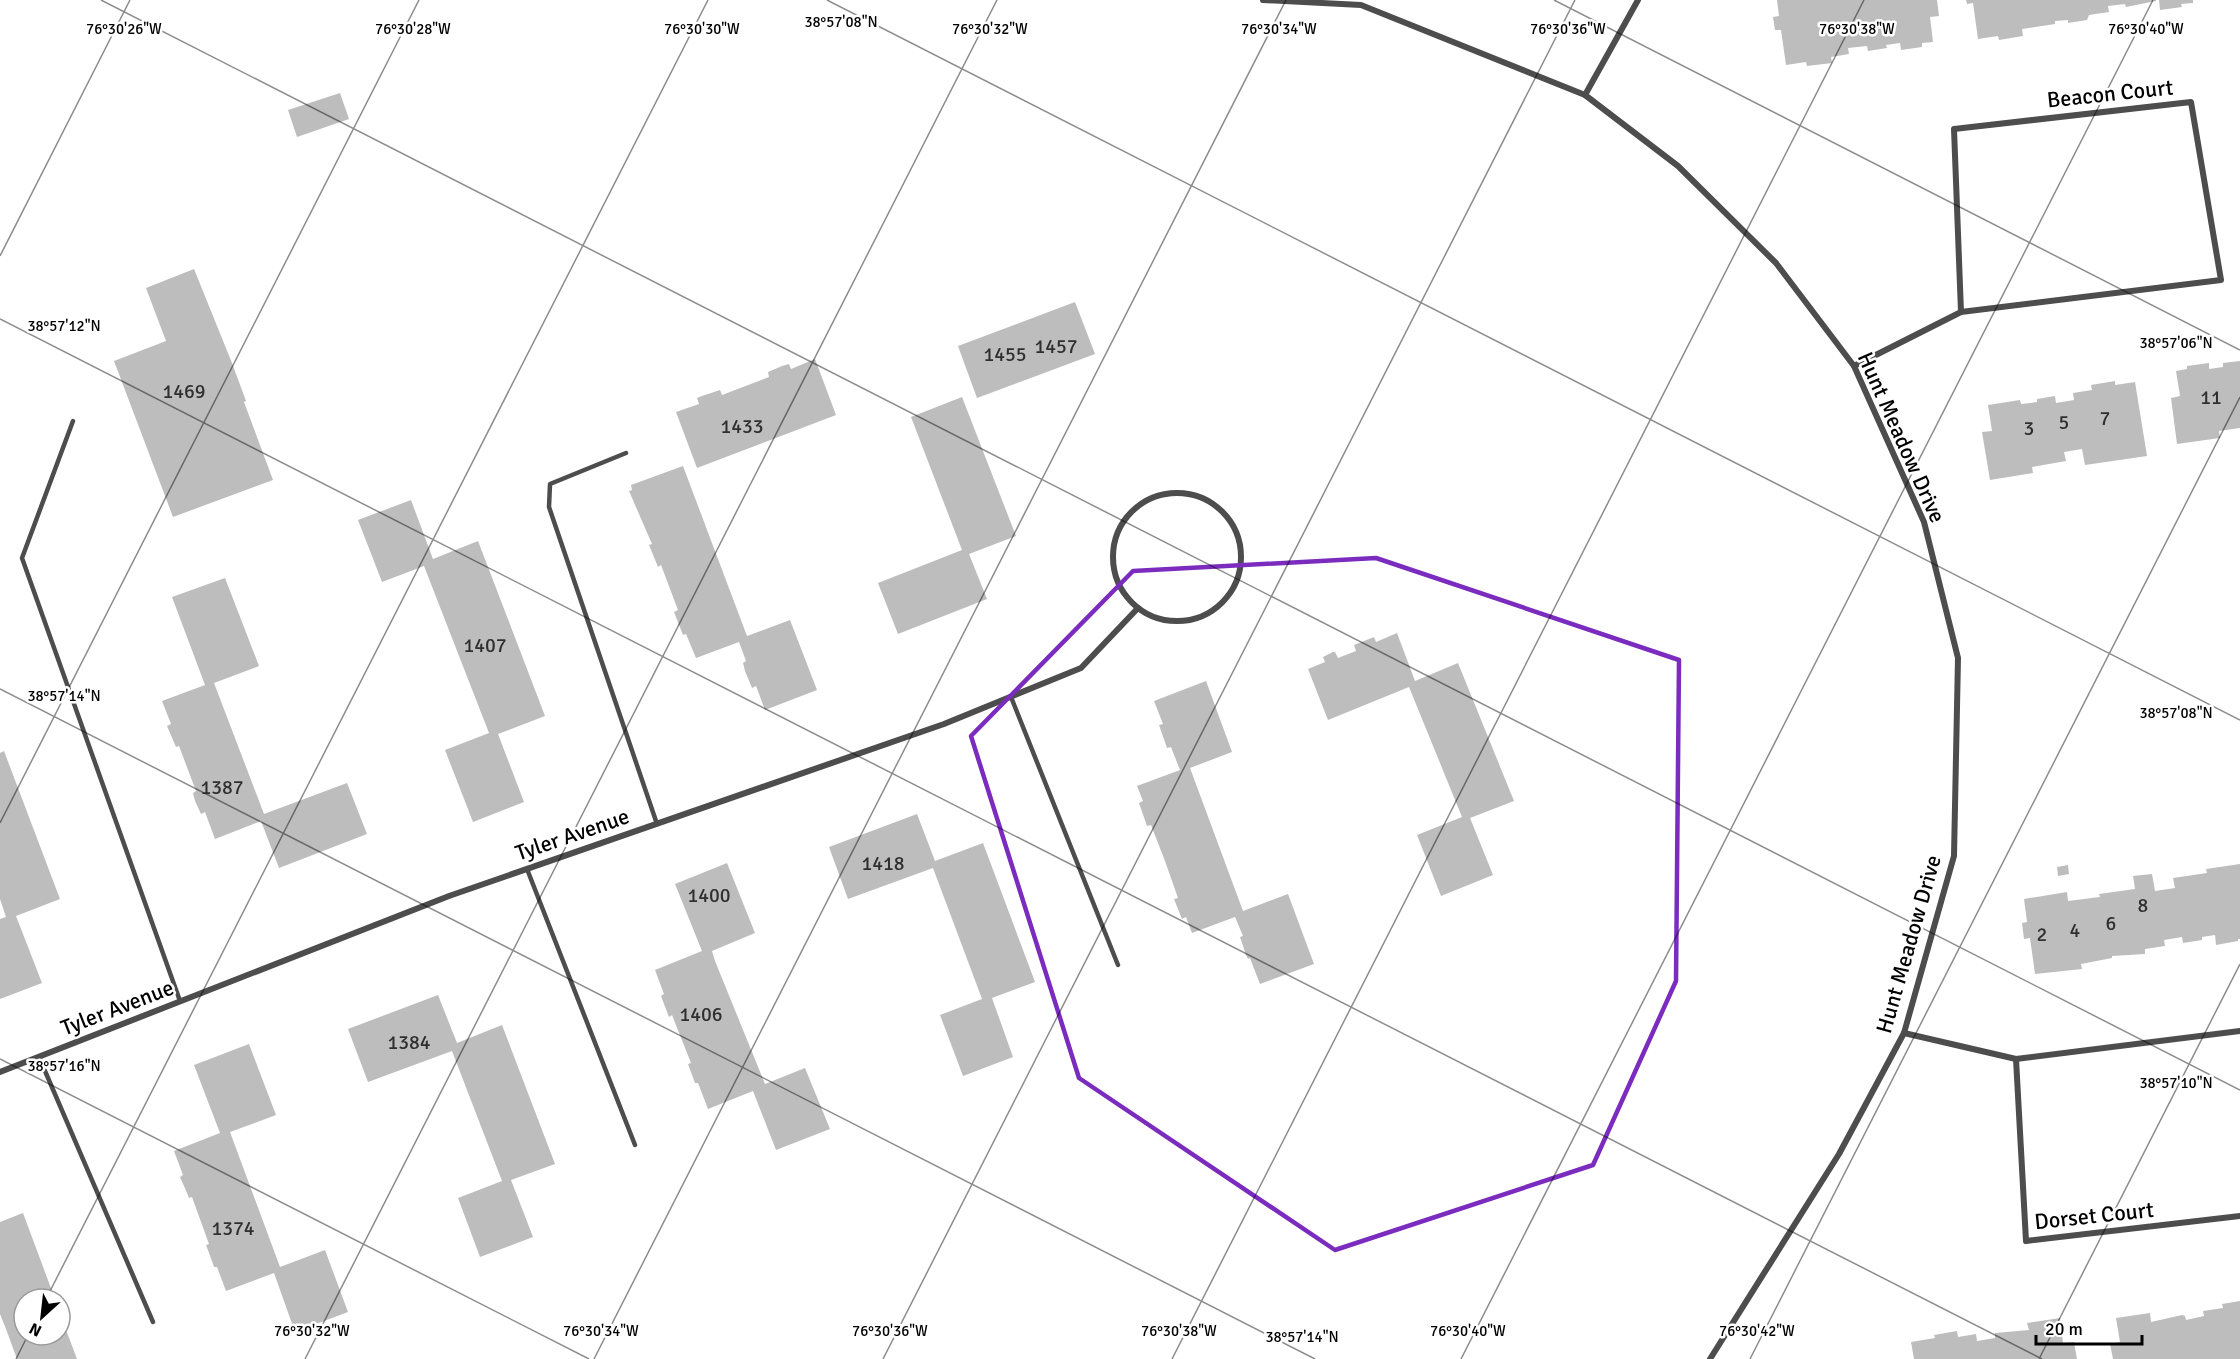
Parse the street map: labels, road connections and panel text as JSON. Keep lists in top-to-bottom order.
{
  "streets": {
    "street": [
      "Beacon Court",
      "Hunt Meadow Drive",
      "Tyler Avenue",
      "Dorset Court"
    ]
  },
  "crossings": [
    ["Beacon Court", "Hunt Meadow Drive"]
  ],
  "house_numbers": [
    "1457",
    "1455",
    "1469",
    "11",
    "7",
    "5",
    "1433",
    "3",
    "1407",
    "1387",
    "1418",
    "1400",
    "8",
    "6",
    "4",
    "2",
    "1406",
    "1384",
    "1374"
  ],
  "scale_bar": "20 m",
  "north": "bottom left",
  "coordinates": [
    "38°57'08\"N",
    "76°30'26\"W",
    "76°30'28\"W",
    "76°30'30\"W",
    "76°30'32\"W",
    "76°30'34\"W",
    "76°30'36\"W",
    "76°30'38\"W",
    "76°30'40\"W",
    "38°57'12\"N",
    "38°57'06\"N",
    "38°57'14\"N",
    "38°57'16\"N",
    "38°57'10\"N",
    "76°30'42\"W"
  ]
}
